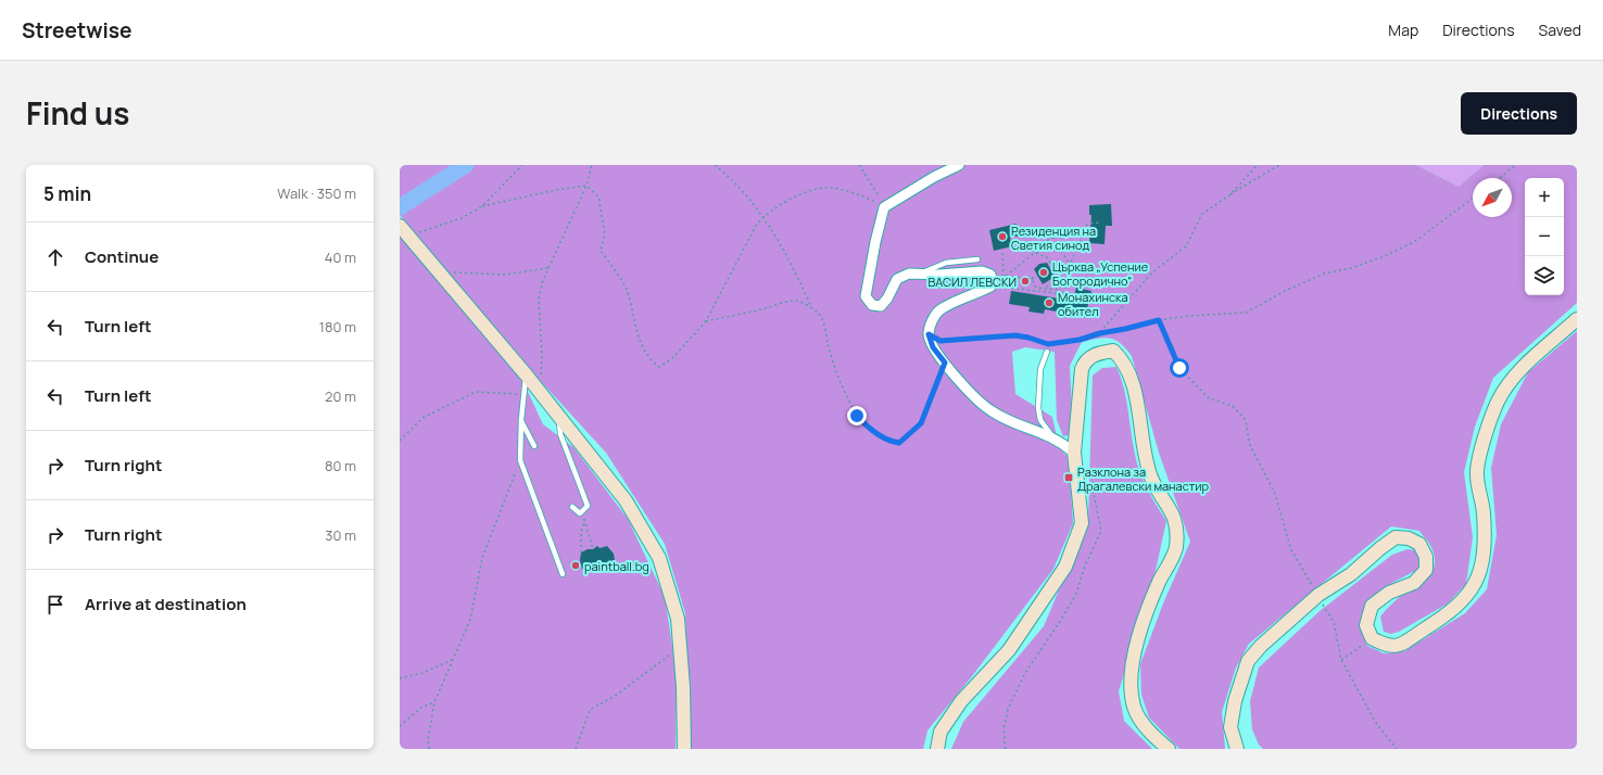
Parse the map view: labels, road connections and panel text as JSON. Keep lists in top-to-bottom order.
{
  "places": {
    "other": [
      "Резиденция на Светия синод",
      "Църква „Успение Богородично“",
      "ВАСИЛ ЛЕВСКИ",
      "Монахинска обител",
      "paintball.bg"
    ],
    "transit": ["Разклона за Драгалевски манастир"]
  },
  "north": "bottom left",
  "page": {
    "header": "Streetwise",
    "nav": ["Map", "Directions", "Saved"],
    "title": "Find us",
    "buttons": "Directions",
    "heading": ["5 min", "Walk · 350 m"],
    "map_buttons": ["+", "−"],
    "list": [
      ["Continue", "40 m"],
      ["Turn left", "180 m"],
      ["Turn left", "20 m"],
      ["Turn right", "80 m"],
      ["Turn right", "30 m"],
      "Arrive at destination"
    ]
  }
}
